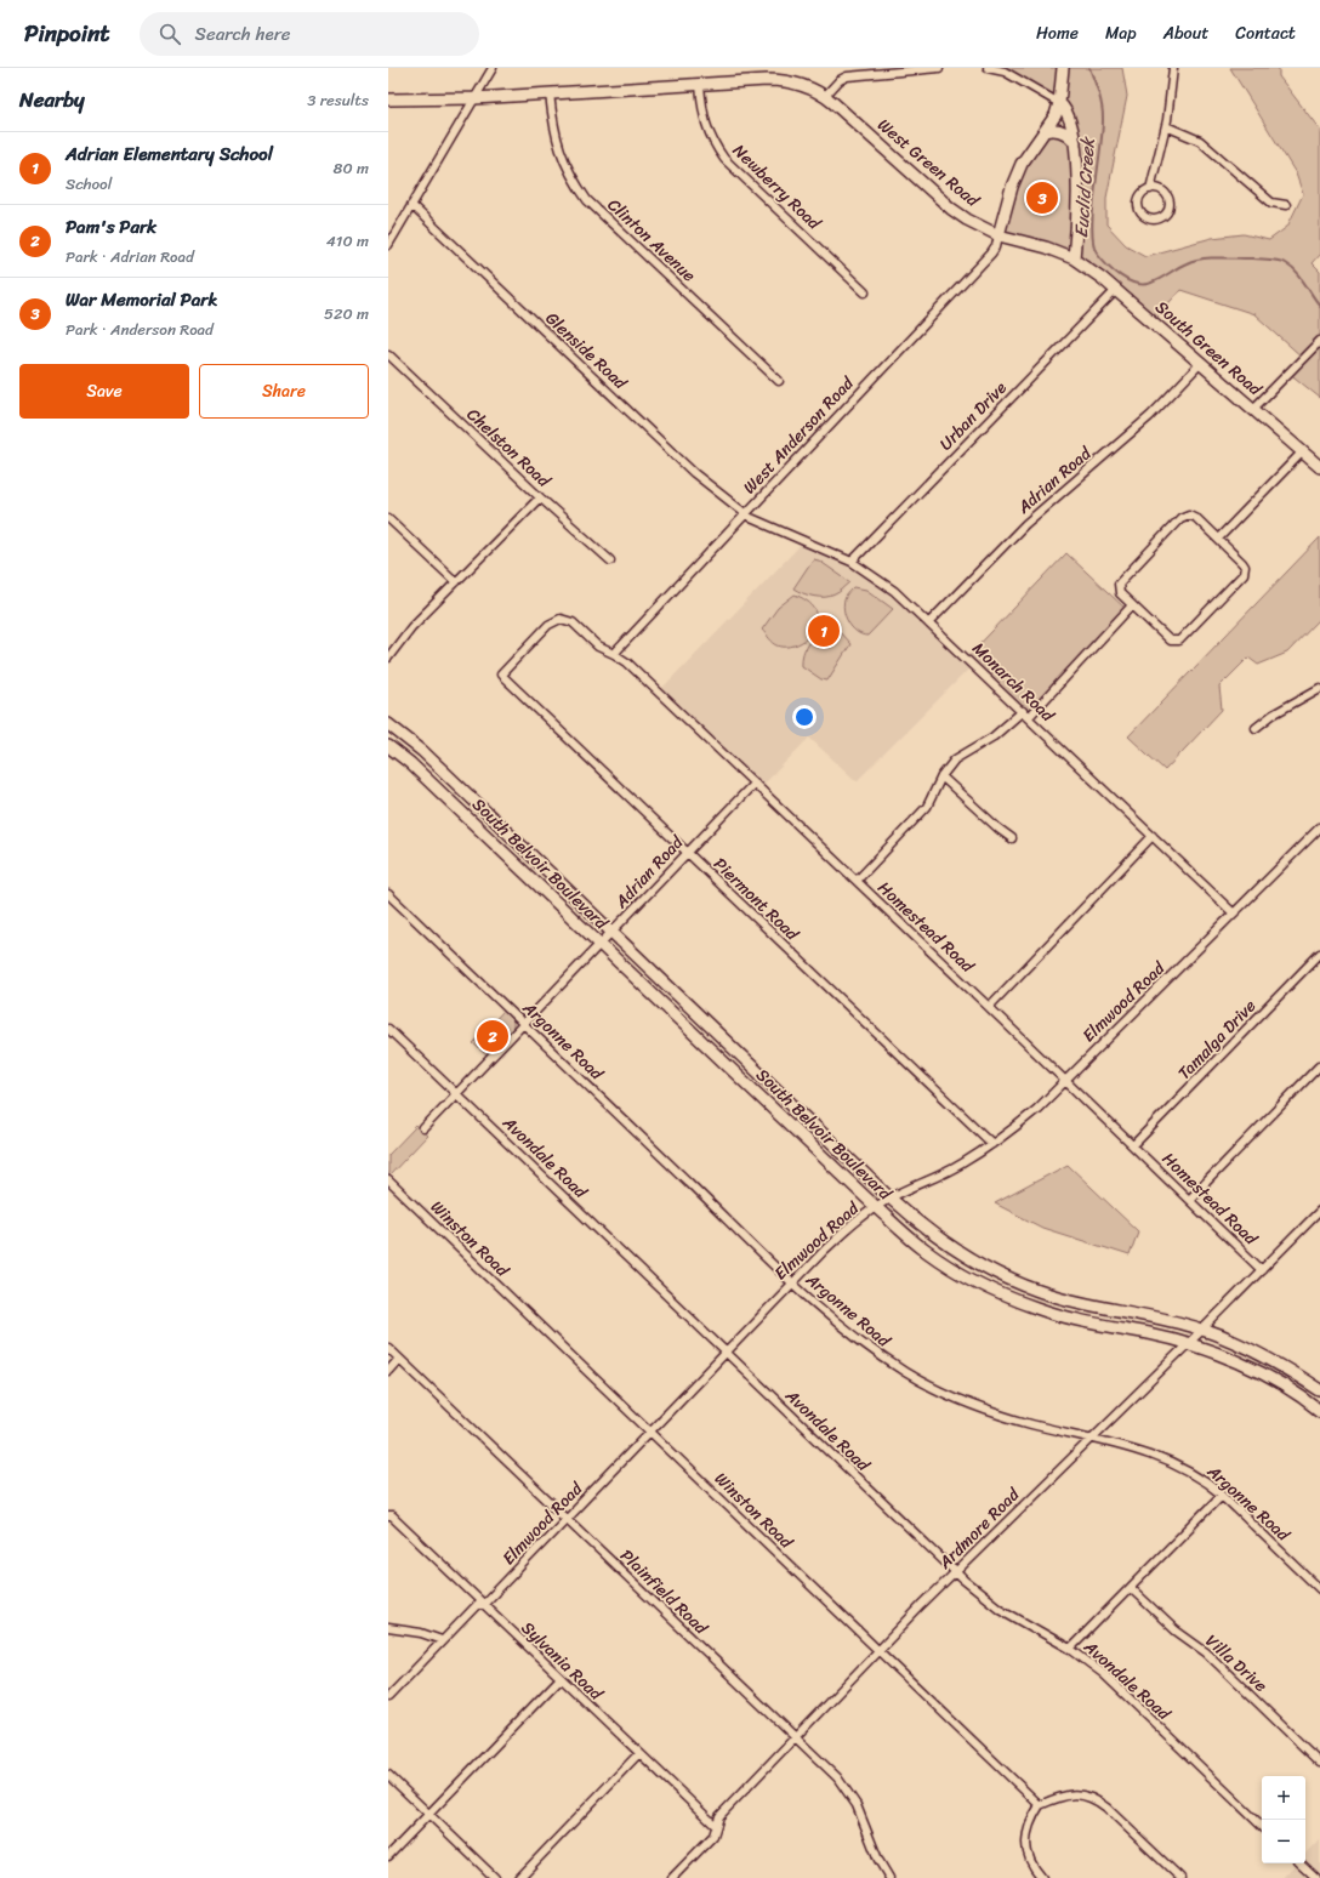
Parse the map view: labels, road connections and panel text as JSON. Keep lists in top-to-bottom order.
{
  "streets": {
    "street": [
      "West Green Road",
      "Newberry Road",
      "Clinton Avenue",
      "South Green Road",
      "Glenside Road",
      "Urban Drive",
      "West Anderson Road",
      "Chelston Road",
      "Adrian Road",
      "Monarch Road",
      "South Belvoir Boulevard",
      "Piermont Road",
      "Homestead Road",
      "Elmwood Road",
      "Tamalga Drive",
      "Argonne Road",
      "Avondale Road",
      "Winston Road",
      "Ardmore Road",
      "Plainfield Road",
      "Sylvania Road",
      "Villa Drive"
    ]
  },
  "crossings": [
    ["West Green Road", "South Green Road"],
    ["West Green Road", "West Anderson Road"],
    ["South Green Road", "Urban Drive"],
    ["South Green Road", "Adrian Road"],
    ["Glenside Road", "West Anderson Road"],
    ["Glenside Road", "Monarch Road"],
    ["Urban Drive", "Monarch Road"],
    ["West Anderson Road", "Monarch Road"],
    ["West Anderson Road", "Homestead Road"],
    ["Adrian Road", "Monarch Road"],
    ["Adrian Road", "South Belvoir Boulevard"],
    ["Adrian Road", "Piermont Road"],
    ["Adrian Road", "Homestead Road"],
    ["Adrian Road", "Argonne Road"],
    ["Adrian Road", "Avondale Road"],
    ["Monarch Road", "Elmwood Road"],
    ["South Belvoir Boulevard", "Elmwood Road"],
    ["South Belvoir Boulevard", "Ardmore Road"],
    ["Piermont Road", "Homestead Road"],
    ["Piermont Road", "Elmwood Road"],
    ["Homestead Road", "Elmwood Road"],
    ["Homestead Road", "Tamalga Drive"],
    ["Homestead Road", "Ardmore Road"],
    ["Elmwood Road", "Argonne Road"],
    ["Elmwood Road", "Avondale Road"],
    ["Elmwood Road", "Winston Road"],
    ["Elmwood Road", "Plainfield Road"],
    ["Elmwood Road", "Sylvania Road"],
    ["Argonne Road", "Ardmore Road"],
    ["Avondale Road", "Ardmore Road"],
    ["Winston Road", "Ardmore Road"],
    ["Ardmore Road", "Plainfield Road"],
    ["Ardmore Road", "Sylvania Road"]
  ],
  "water": ["Euclid Creek"],
  "page": {
    "header": "Pinpoint",
    "search": "Search here",
    "nav": [
      "Home",
      "Map",
      "About",
      "Contact"
    ],
    "heading": ["Nearby", "3 results"],
    "list": [
      {
        "mark": "1",
        "name": "Adrian Elementary School",
        "note": "School",
        "value": "80 m"
      },
      {
        "mark": "2",
        "name": "Pam's Park",
        "note": "Park · Adrian Road",
        "value": "410 m"
      },
      {
        "mark": "3",
        "name": "War Memorial Park",
        "note": "Park · Anderson Road",
        "value": "520 m"
      }
    ],
    "pins": ["3", "1", "2"],
    "buttons": ["Save", "Share"],
    "map_buttons": ["+", "−"]
  }
}
